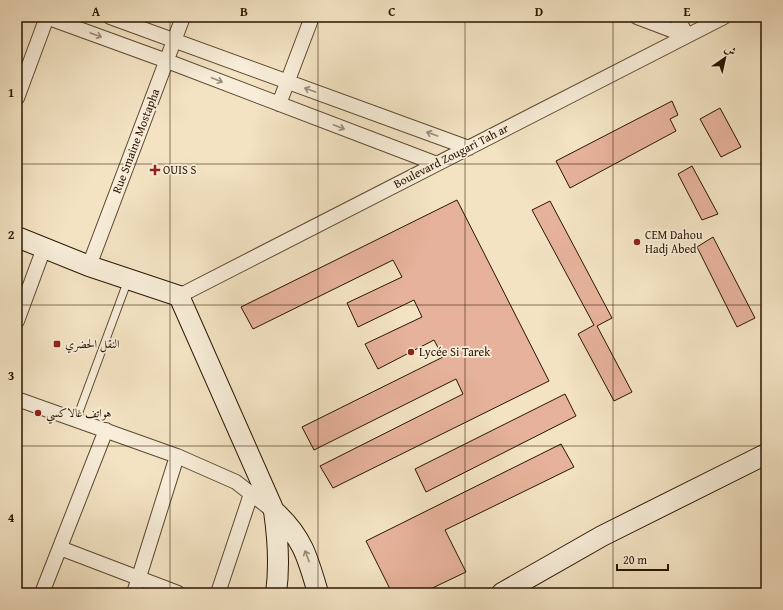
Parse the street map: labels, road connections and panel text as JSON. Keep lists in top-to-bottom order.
{
  "streets": {
    "street": ["Rue Smaine Mostapha", "Boulevard Zougari Tah ar"]
  },
  "places": {
    "health": ["OUIS S"],
    "other": ["CEM Dahou Hadj Abed", "Lycée Si Tarek", "هواتف غالاكسي"],
    "transit": ["النقل الحضري"]
  },
  "scale_bar": "20 m",
  "north": "top right",
  "grid": {
    "columns": [
      "A",
      "B",
      "C",
      "D",
      "E"
    ],
    "rows": [
      "1",
      "2",
      "3",
      "4"
    ]
  }
}
